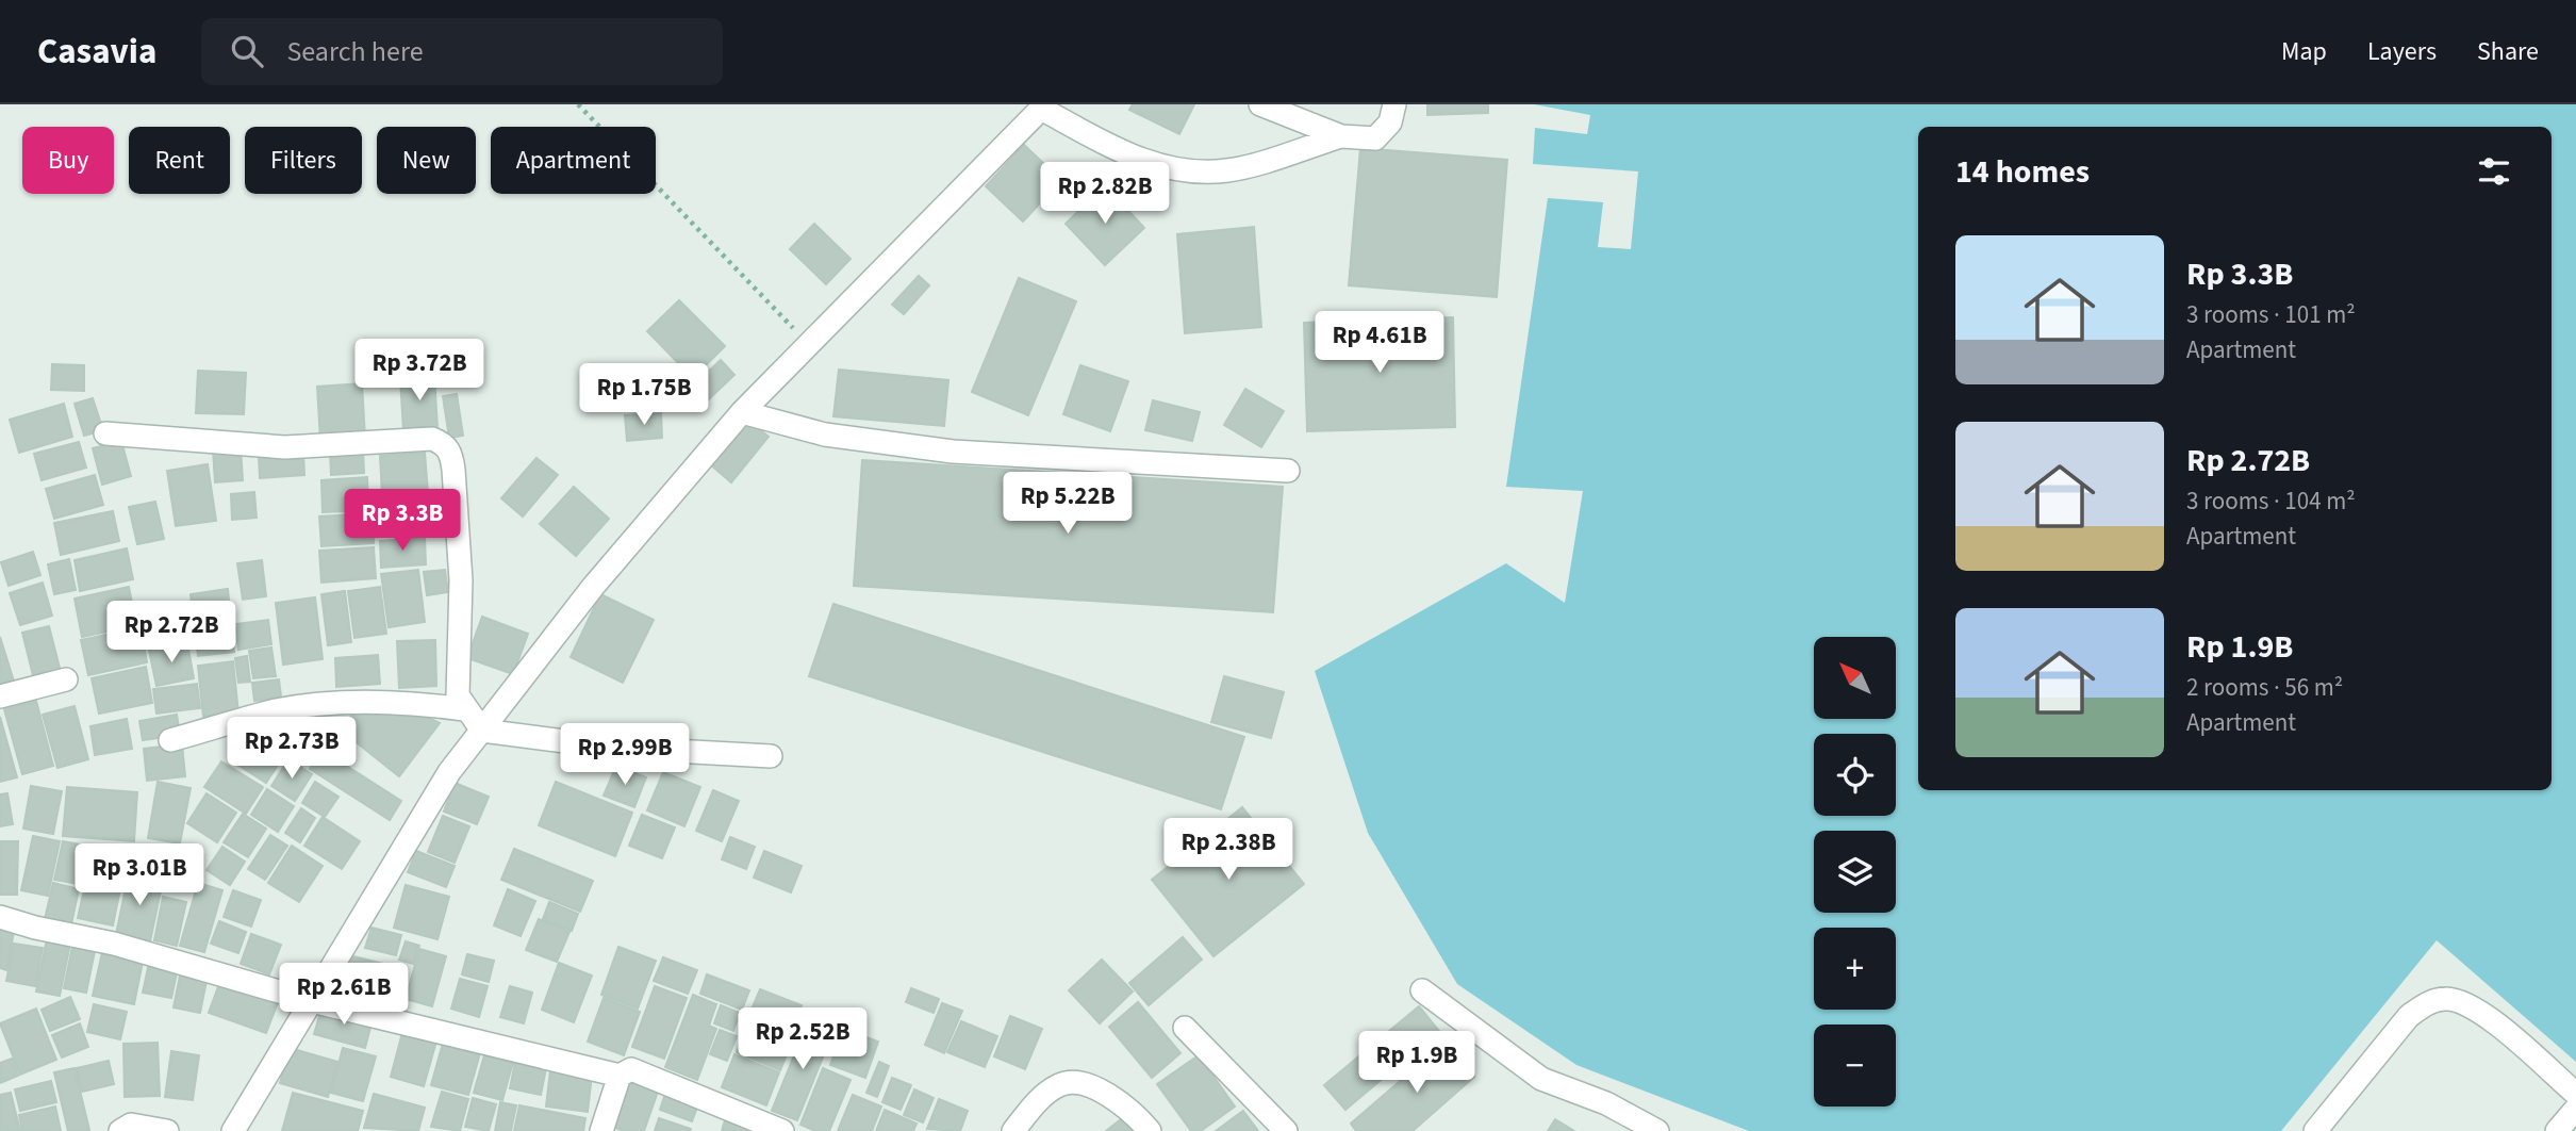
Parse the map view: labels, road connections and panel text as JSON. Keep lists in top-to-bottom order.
{
  "north": "top left",
  "page": {
    "header": "Casavia",
    "search": "Search here",
    "nav": ["Map", "Layers", "Share"],
    "chip": [
      "Buy",
      "Rent",
      "Filters",
      "New",
      "Apartment"
    ],
    "heading": "14 homes",
    "price": [
      "Rp 2.82B",
      "Rp 4.61B",
      "Rp 3.72B",
      "Rp 1.75B",
      "Rp 5.22B",
      "Rp 3.3B",
      "Rp 2.72B",
      "Rp 2.73B",
      "Rp 2.99B",
      "Rp 2.38B",
      "Rp 3.01B",
      "Rp 2.61B",
      "Rp 2.52B",
      "Rp 1.9B"
    ],
    "list": [
      {
        "name": "Rp 3.3B",
        "note": "3 rooms · 101 m² · Apartment"
      },
      {
        "name": "Rp 2.72B",
        "note": "3 rooms · 104 m² · Apartment"
      },
      {
        "name": "Rp 1.9B",
        "note": "2 rooms · 56 m² · Apartment"
      }
    ],
    "map_buttons": ["+", "−"]
  }
}
